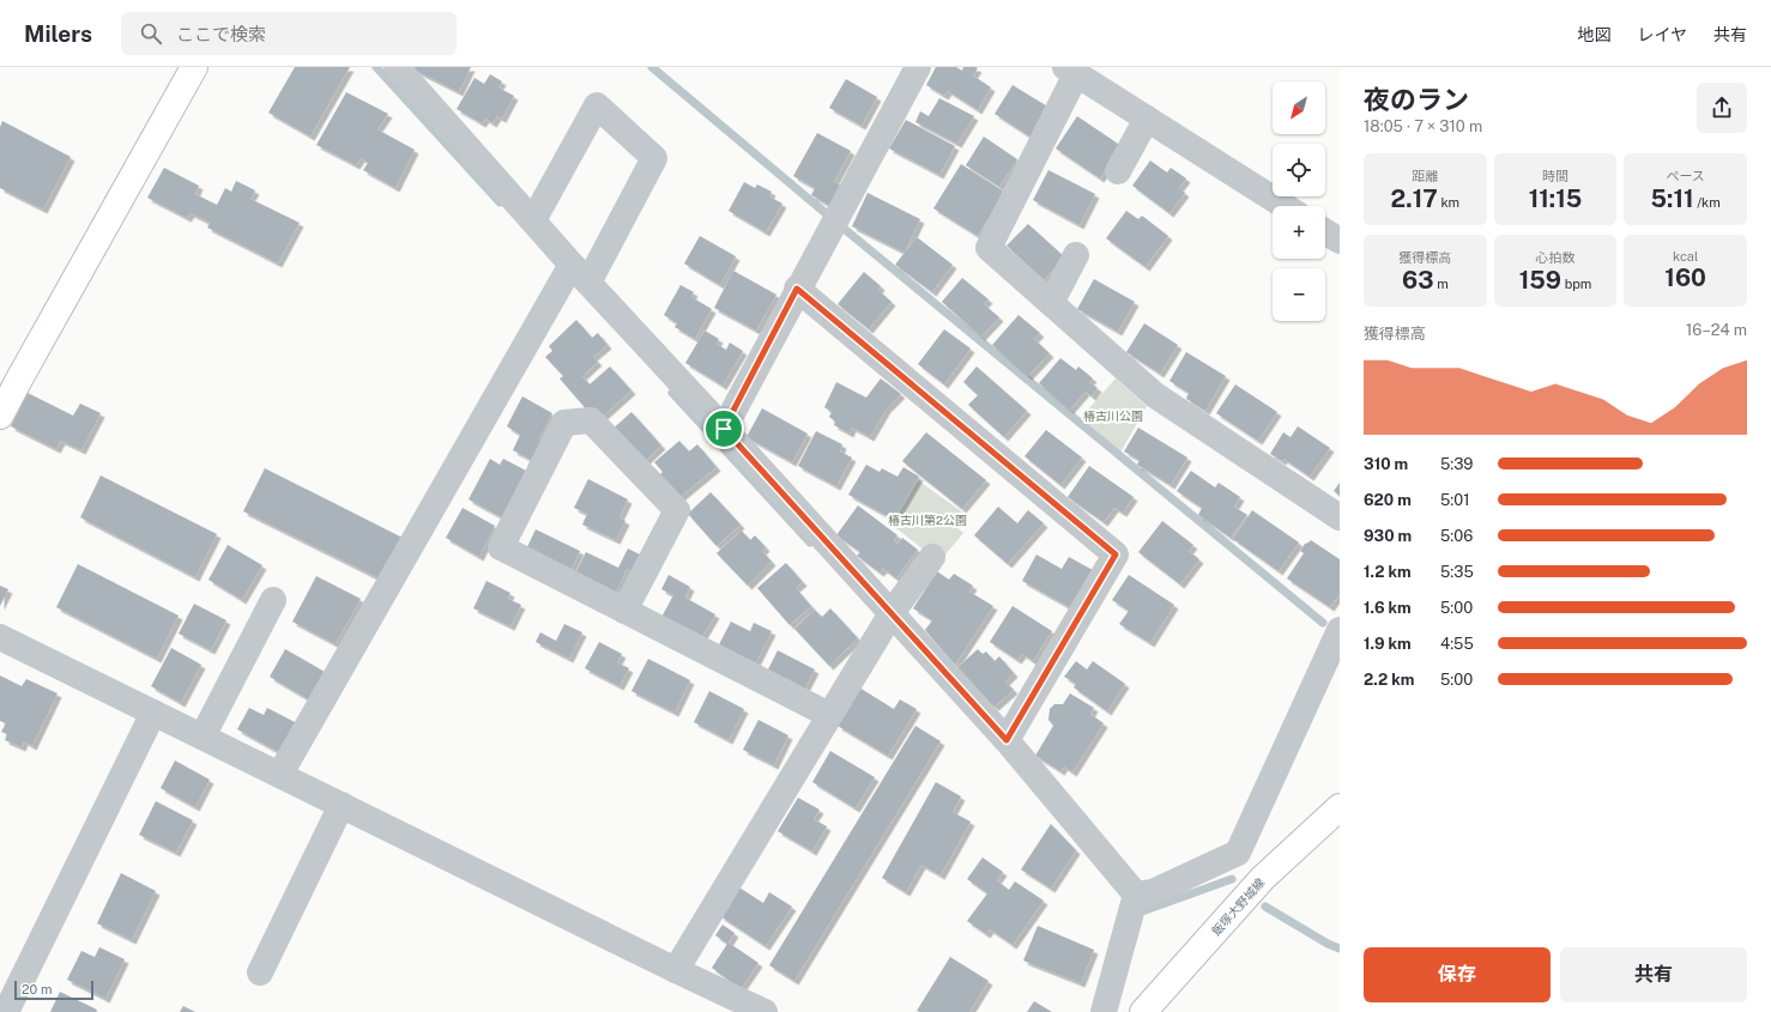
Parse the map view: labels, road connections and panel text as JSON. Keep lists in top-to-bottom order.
{
  "streets": {
    "street": ["飯塚大野城線"]
  },
  "parks": ["椿古川公園", "椿古川第2公園"],
  "scale_bar": "20 m",
  "north": "bottom left",
  "page": {
    "header": "Milers",
    "search": "ここで検索",
    "nav": ["地図", "レイヤ", "共有"],
    "heading": ["夜のラン", "18:05 · 7 × 310 m"],
    "map_buttons": ["+", "−"],
    "stats": [
      ["距離", "2.17 km"],
      ["時間", "11:15"],
      ["ペース", "5:11 /km"],
      ["獲得標高", "63 m"],
      ["心拍数", "159 bpm"],
      ["kcal", "160"]
    ],
    "chart": ["獲得標高", "16–24 m"],
    "list": [
      {
        "name": "310 m",
        "note": "5:39"
      },
      {
        "name": "620 m",
        "note": "5:01"
      },
      {
        "name": "930 m",
        "note": "5:06"
      },
      {
        "name": "1.2 km",
        "note": "5:35"
      },
      {
        "name": "1.6 km",
        "note": "5:00"
      },
      {
        "name": "1.9 km",
        "note": "4:55"
      },
      {
        "name": "2.2 km",
        "note": "5:00"
      }
    ],
    "buttons": ["保存", "共有"],
    "scale": "20 m"
  }
}
